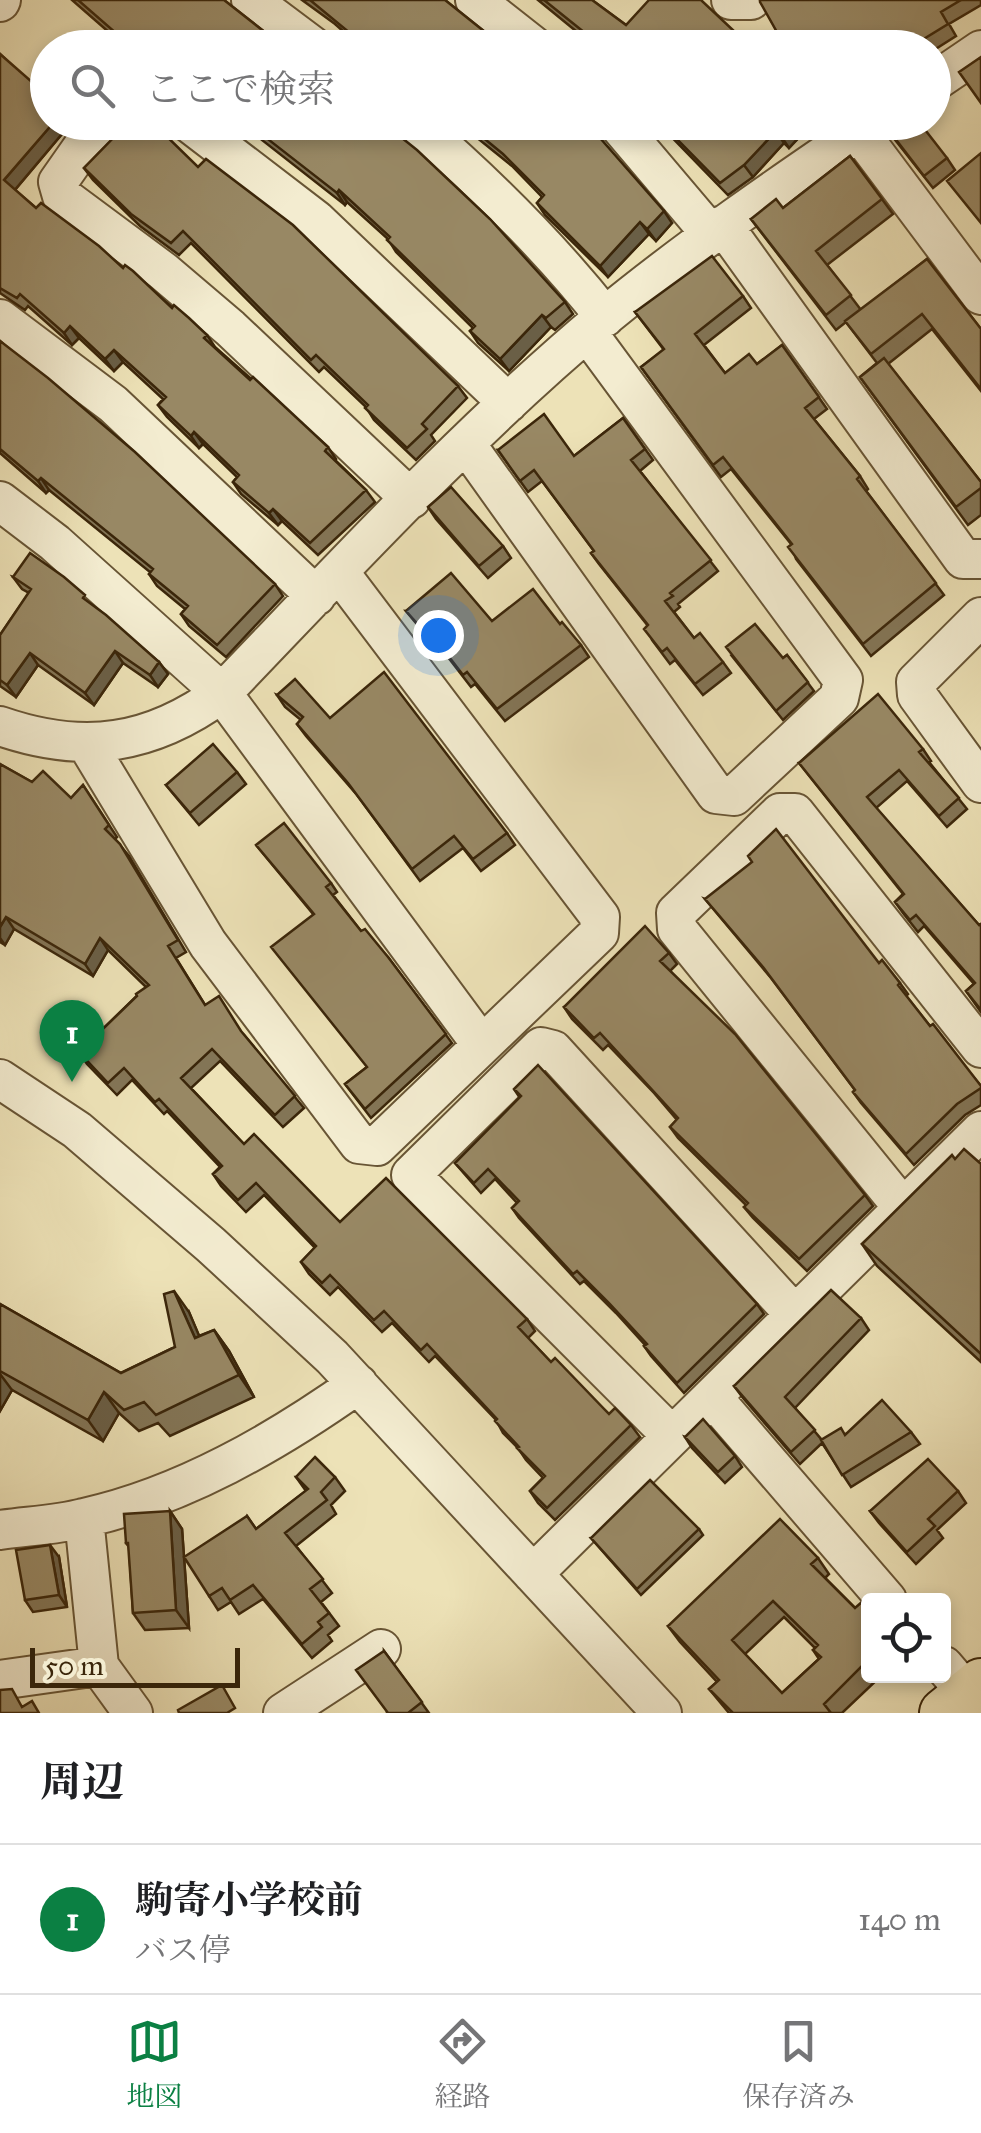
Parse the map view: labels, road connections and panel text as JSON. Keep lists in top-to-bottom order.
{
  "scale_bar": "50 m",
  "page": {
    "search": "ここで検索",
    "pins": "1",
    "scale": "50 m",
    "heading": "周辺",
    "list": [
      {
        "mark": "1",
        "name": "駒寄小学校前",
        "note": "バス停",
        "value": "140 m"
      }
    ],
    "nav": ["地図", "経路", "保存済み"]
  }
}
